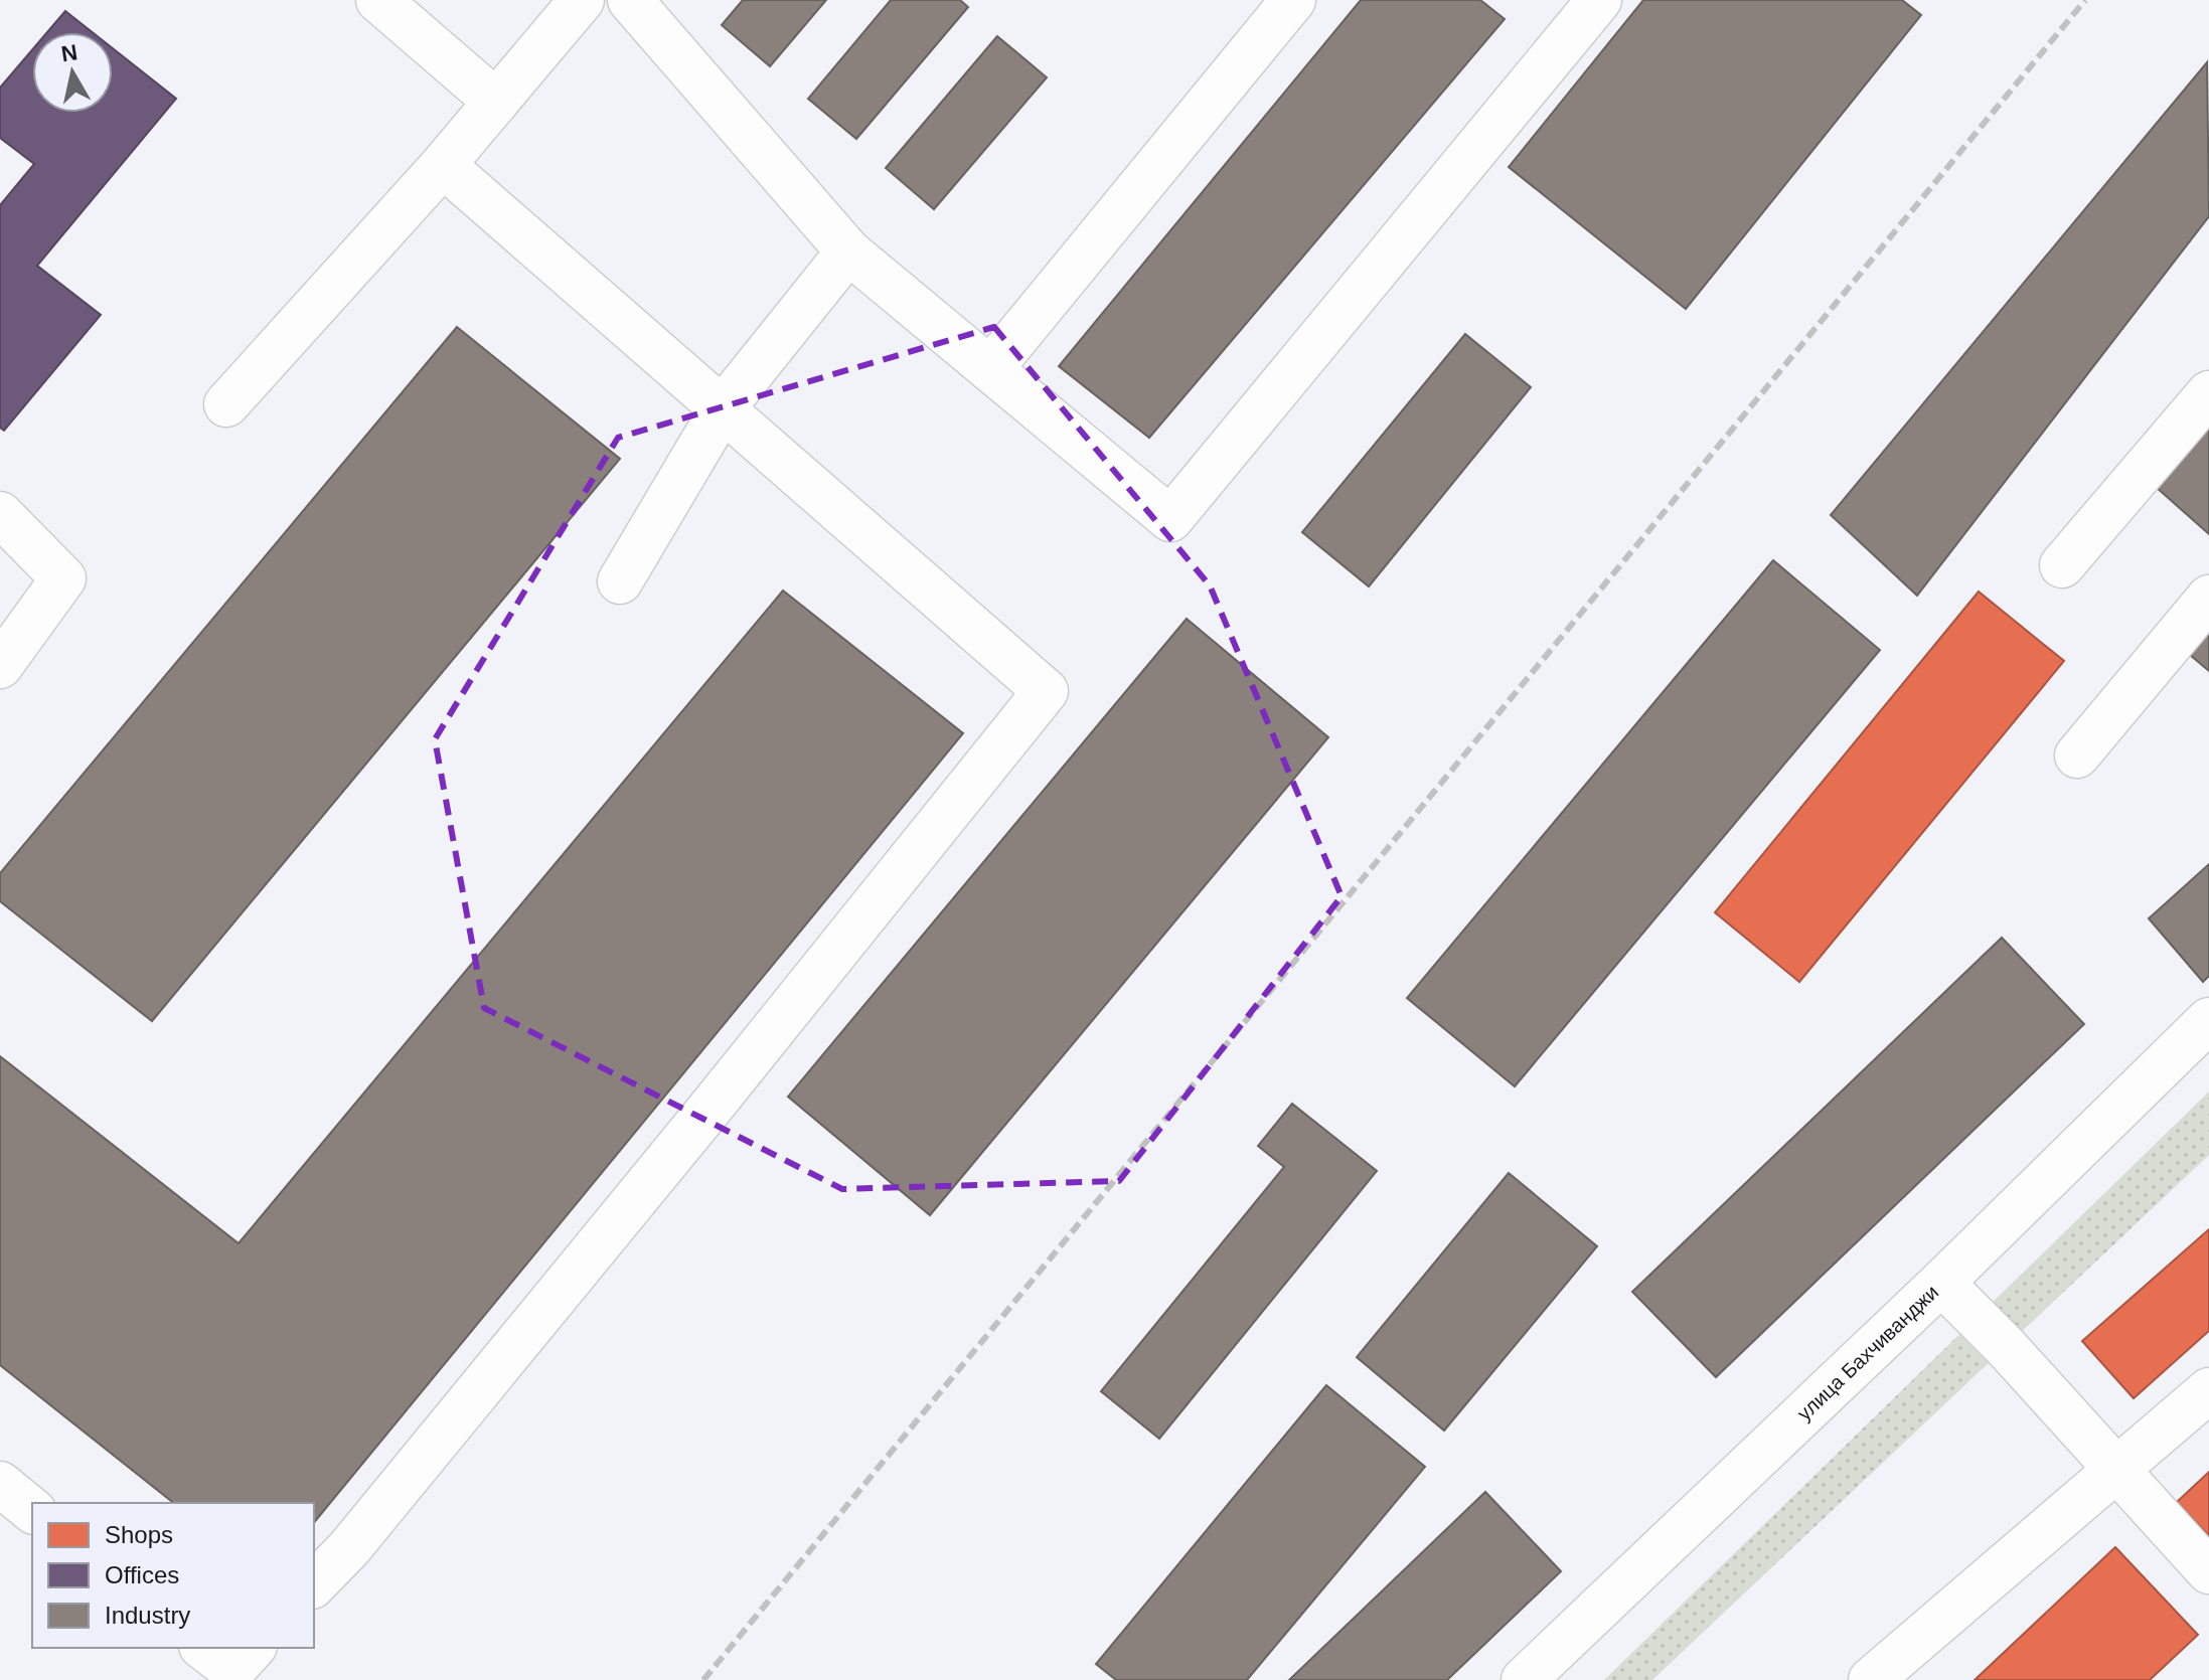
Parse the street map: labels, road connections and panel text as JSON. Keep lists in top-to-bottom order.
{
  "streets": {
    "main road": ["улица Бахчиванджи"]
  },
  "legend": ["Shops", "Offices", "Industry"],
  "north": "top"
}
